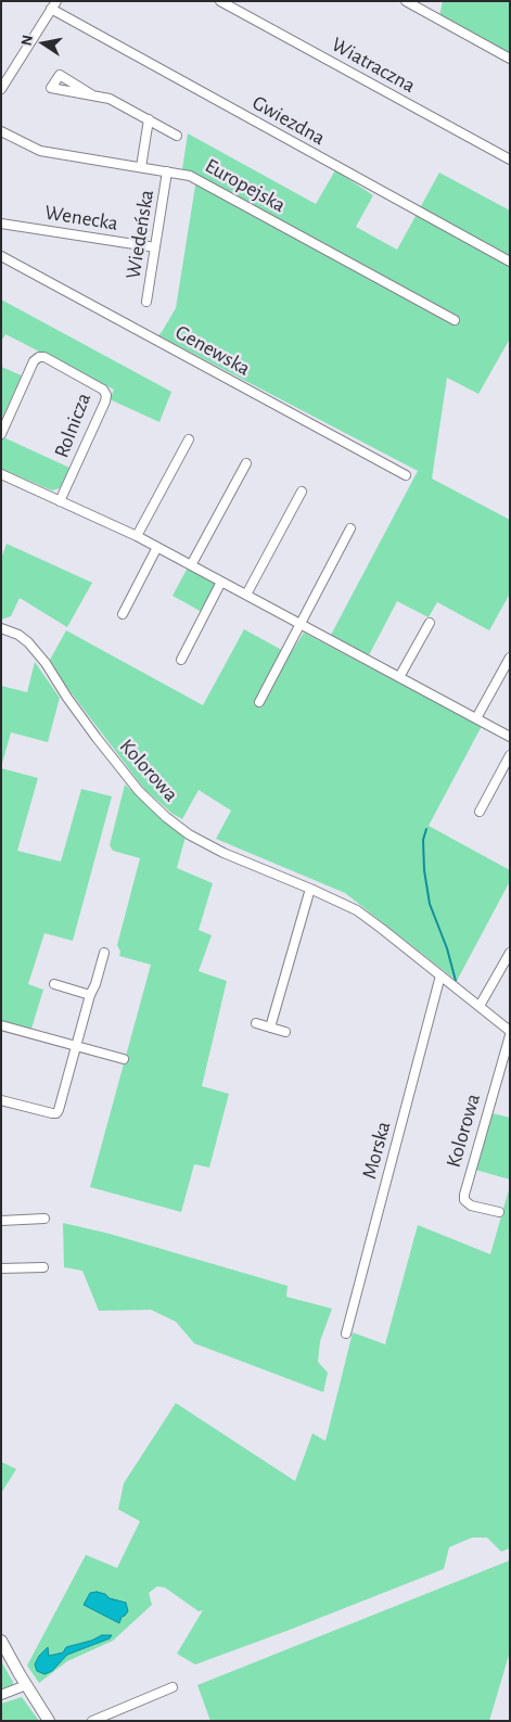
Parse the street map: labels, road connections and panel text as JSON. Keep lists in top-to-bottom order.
{
  "streets": {
    "street": [
      "Wiatraczna",
      "Gwiezdna",
      "Europejska",
      "Wenecka",
      "Wiedeńska",
      "Genewska",
      "Rolnicza",
      "Kolorowa",
      "Morska"
    ]
  },
  "crossings": [
    ["Europejska", "Wiedeńska"],
    ["Wenecka", "Wiedeńska"],
    ["Kolorowa", "Morska"]
  ],
  "north": "left"
}
